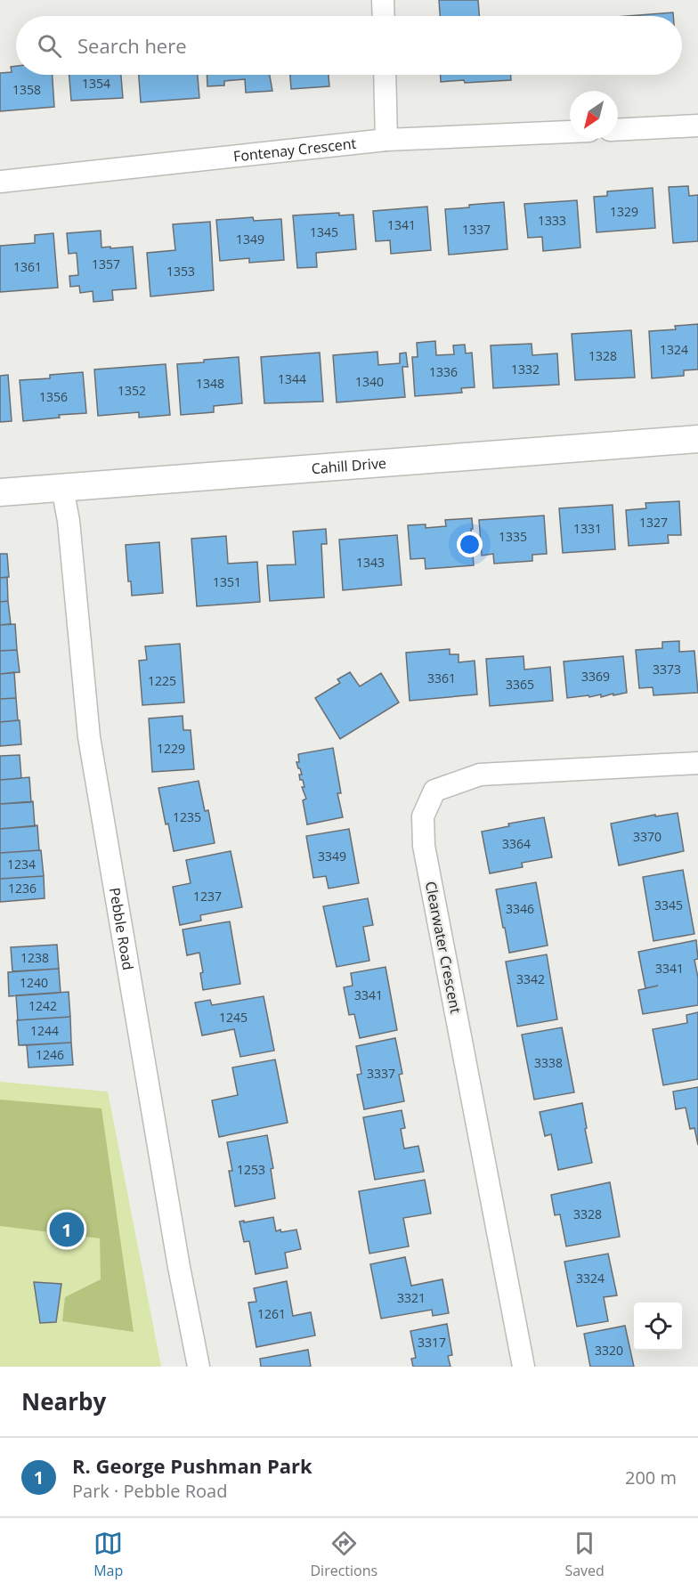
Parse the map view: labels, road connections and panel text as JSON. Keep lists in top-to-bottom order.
{
  "streets": {
    "street": [
      "Fontenay Crescent",
      "Cahill Drive",
      "Pebble Road",
      "Clearwater Crescent"
    ]
  },
  "crossings": [
    ["Cahill Drive", "Pebble Road"]
  ],
  "house_numbers": [
    "1354",
    "1358",
    "1329",
    "1333",
    "1341",
    "1337",
    "1345",
    "1349",
    "1357",
    "1361",
    "1353",
    "1324",
    "1328",
    "1332",
    "1336",
    "1344",
    "1340",
    "1348",
    "1352",
    "1356",
    "1327",
    "1331",
    "1335",
    "1343",
    "1351",
    "3373",
    "3369",
    "3361",
    "1225",
    "3365",
    "1229",
    "1235",
    "3370",
    "3364",
    "3349",
    "1234",
    "1236",
    "1237",
    "3345",
    "3346",
    "1238",
    "3341",
    "3342",
    "1240",
    "3341",
    "1242",
    "1245",
    "1244",
    "1246",
    "3338",
    "3337",
    "1253",
    "3328",
    "3324",
    "3321",
    "1261",
    "3317",
    "3320"
  ],
  "north": "bottom left",
  "page": {
    "search": "Search here",
    "pins": "1",
    "heading": "Nearby",
    "list": [
      {
        "mark": "1",
        "name": "R. George Pushman Park",
        "note": "Park · Pebble Road",
        "value": "200 m"
      }
    ],
    "nav": ["Map", "Directions", "Saved"]
  }
}
